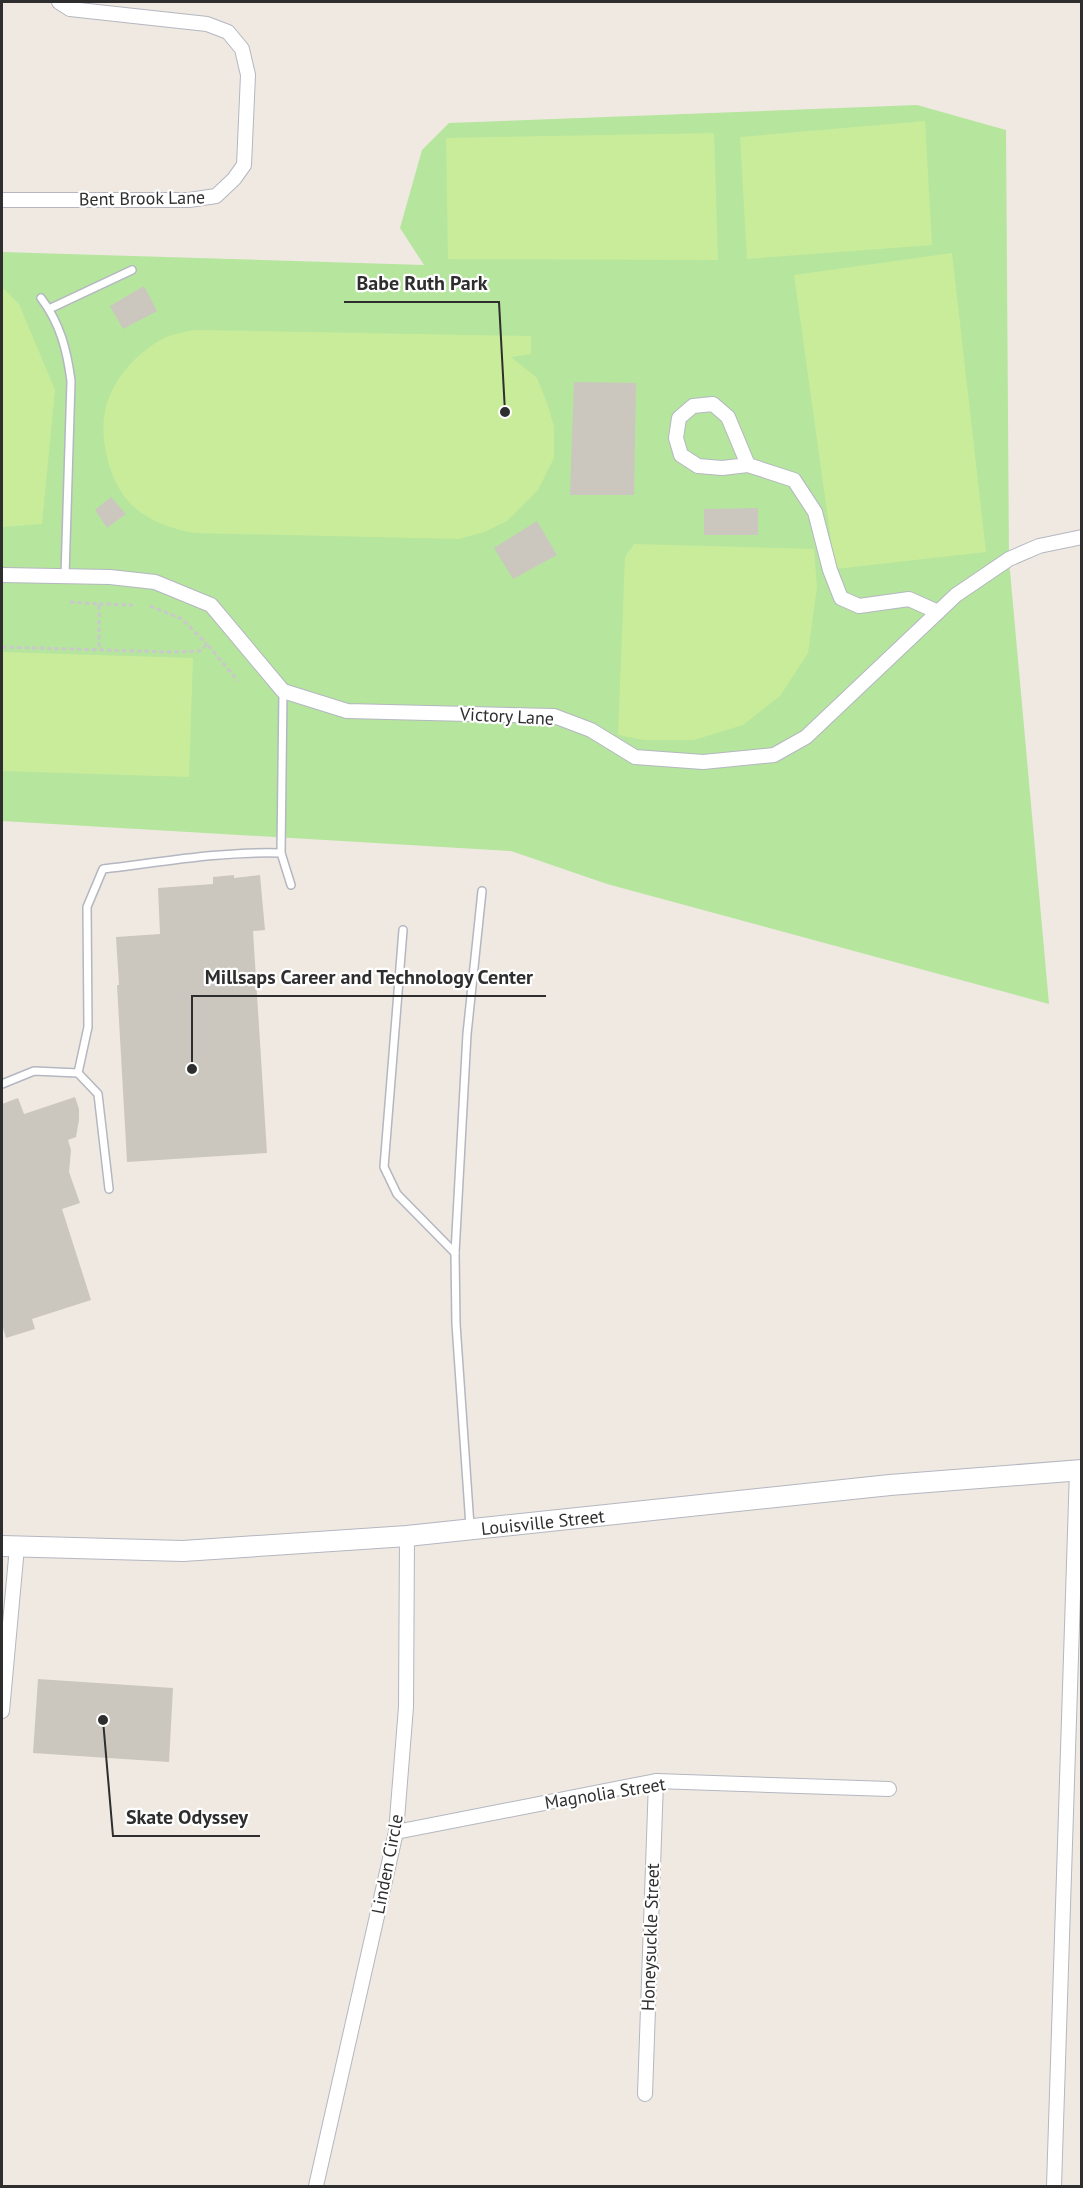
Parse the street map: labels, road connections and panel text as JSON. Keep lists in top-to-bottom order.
{
  "streets": {
    "main road": ["Louisville Street"],
    "street": [
      "Bent Brook Lane",
      "Victory Lane",
      "Magnolia Street",
      "Linden Circle",
      "Honeysuckle Street"
    ]
  },
  "crossings": [
    ["Louisville Street", "Linden Circle"],
    ["Magnolia Street", "Linden Circle"],
    ["Magnolia Street", "Honeysuckle Street"]
  ],
  "places": ["Babe Ruth Park", "Millsaps Career and Technology Center", "Skate Odyssey"]
}
